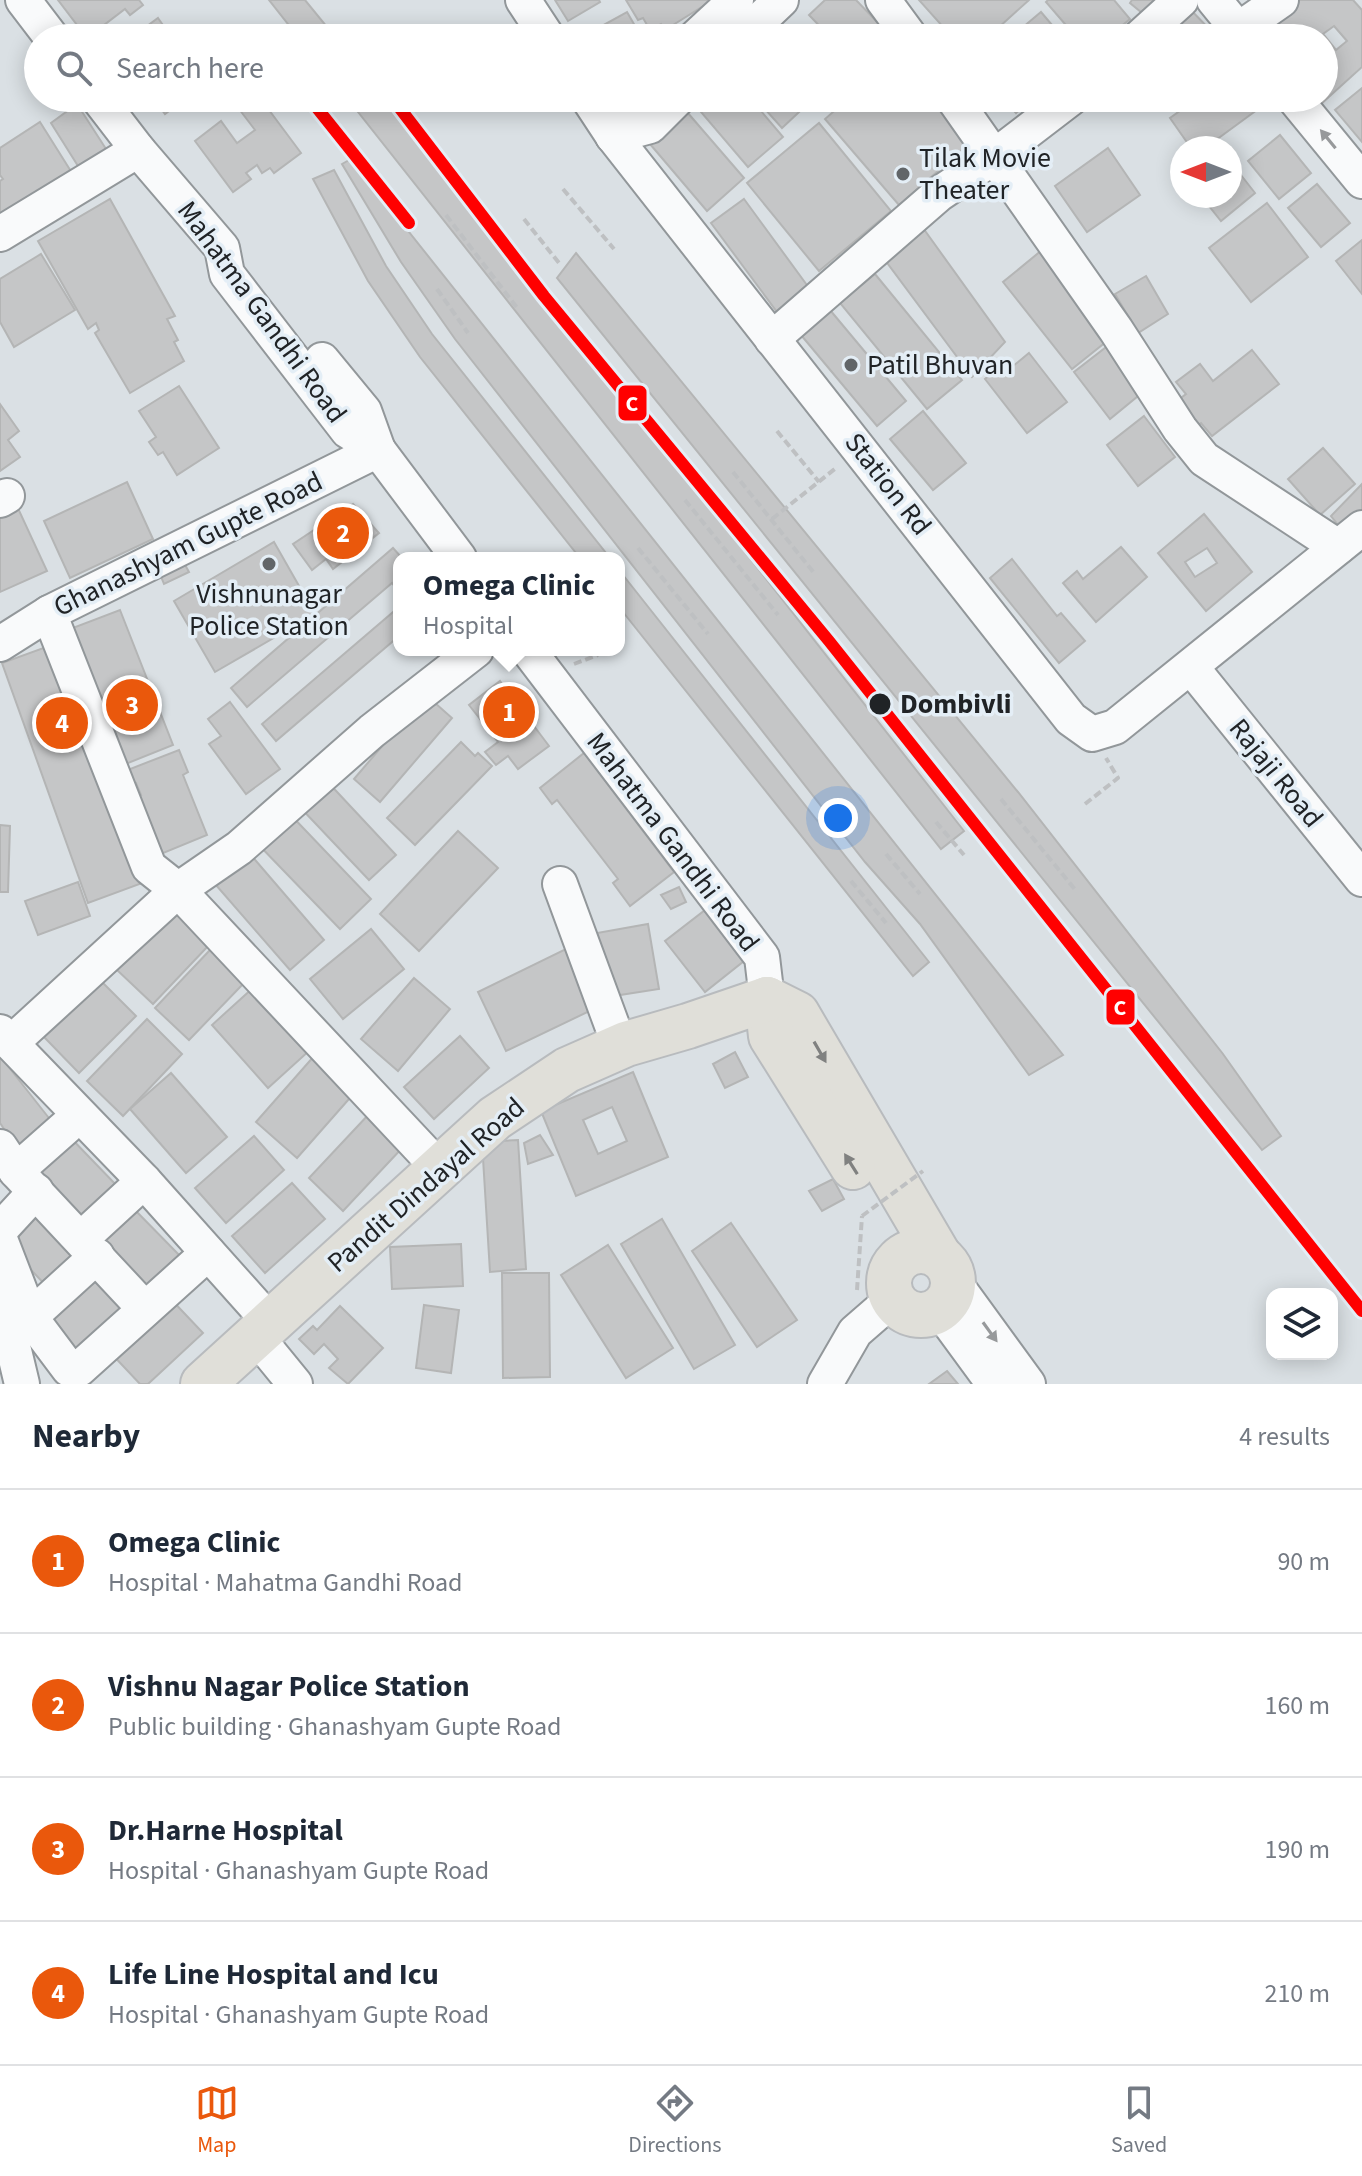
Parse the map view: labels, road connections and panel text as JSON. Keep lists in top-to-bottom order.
{
  "streets": {
    "main road": ["Mahatma Gandhi Road", "Pandit Dindayal Road"],
    "street": ["Station Rd", "Ghanashyam Gupte Road", "Rajaji Road"]
  },
  "crossings": [
    ["Mahatma Gandhi Road", "Ghanashyam Gupte Road"],
    ["Mahatma Gandhi Road", "Pandit Dindayal Road"],
    ["Station Rd", "Rajaji Road"]
  ],
  "places": [
    "Tilak Movie Theater",
    "Patil Bhuvan",
    "Vishnunagar Police Station",
    "Dombivli"
  ],
  "lines": ["transit line C"],
  "north": "left",
  "page": {
    "search": "Search here",
    "pins": [
      "2",
      "3",
      "1",
      "4"
    ],
    "popup": ["Omega Clinic", "Hospital"],
    "heading": ["Nearby", "4 results"],
    "list": [
      {
        "mark": "1",
        "name": "Omega Clinic",
        "note": "Hospital · Mahatma Gandhi Road",
        "value": "90 m"
      },
      {
        "mark": "2",
        "name": "Vishnu Nagar Police Station",
        "note": "Public building · Ghanashyam Gupte Road",
        "value": "160 m"
      },
      {
        "mark": "3",
        "name": "Dr.Harne Hospital",
        "note": "Hospital · Ghanashyam Gupte Road",
        "value": "190 m"
      },
      {
        "mark": "4",
        "name": "Life Line Hospital and Icu",
        "note": "Hospital · Ghanashyam Gupte Road",
        "value": "210 m"
      }
    ],
    "nav": ["Map", "Directions", "Saved"]
  }
}
